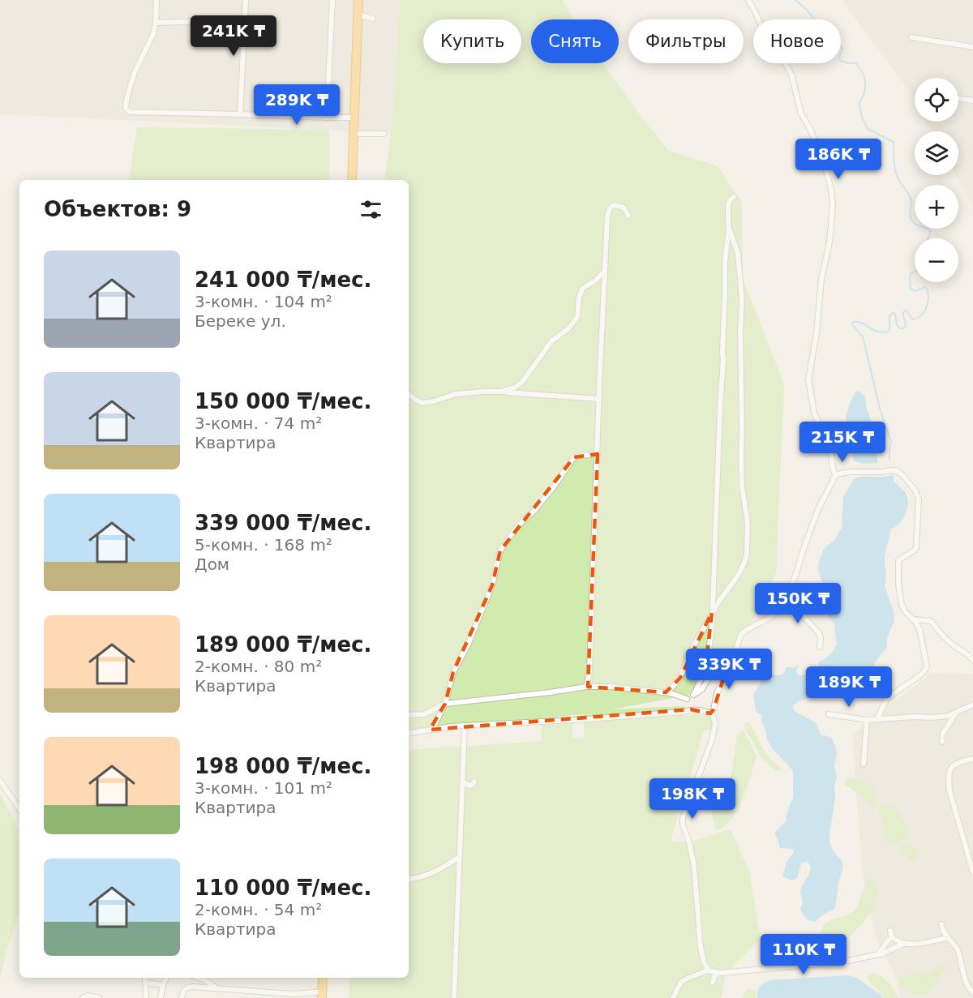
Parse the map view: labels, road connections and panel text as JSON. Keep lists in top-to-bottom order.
{
  "page": {
    "price": [
      "241K ₸",
      "289K ₸",
      "186K ₸",
      "215K ₸",
      "150K ₸",
      "339K ₸",
      "189K ₸",
      "198K ₸",
      "110K ₸"
    ],
    "chip": [
      "Купить",
      "Снять",
      "Фильтры",
      "Новое"
    ],
    "map_buttons": ["+", "−"],
    "heading": "Объектов: 9",
    "list": [
      {
        "name": "241 000 ₸/мес.",
        "note": "3-комн. · 104 m² · Береке ул."
      },
      {
        "name": "150 000 ₸/мес.",
        "note": "3-комн. · 74 m² · Квартира"
      },
      {
        "name": "339 000 ₸/мес.",
        "note": "5-комн. · 168 m² · Дом"
      },
      {
        "name": "189 000 ₸/мес.",
        "note": "2-комн. · 80 m² · Квартира"
      },
      {
        "name": "198 000 ₸/мес.",
        "note": "3-комн. · 101 m² · Квартира"
      },
      {
        "name": "110 000 ₸/мес.",
        "note": "2-комн. · 54 m² · Квартира"
      }
    ]
  }
}
